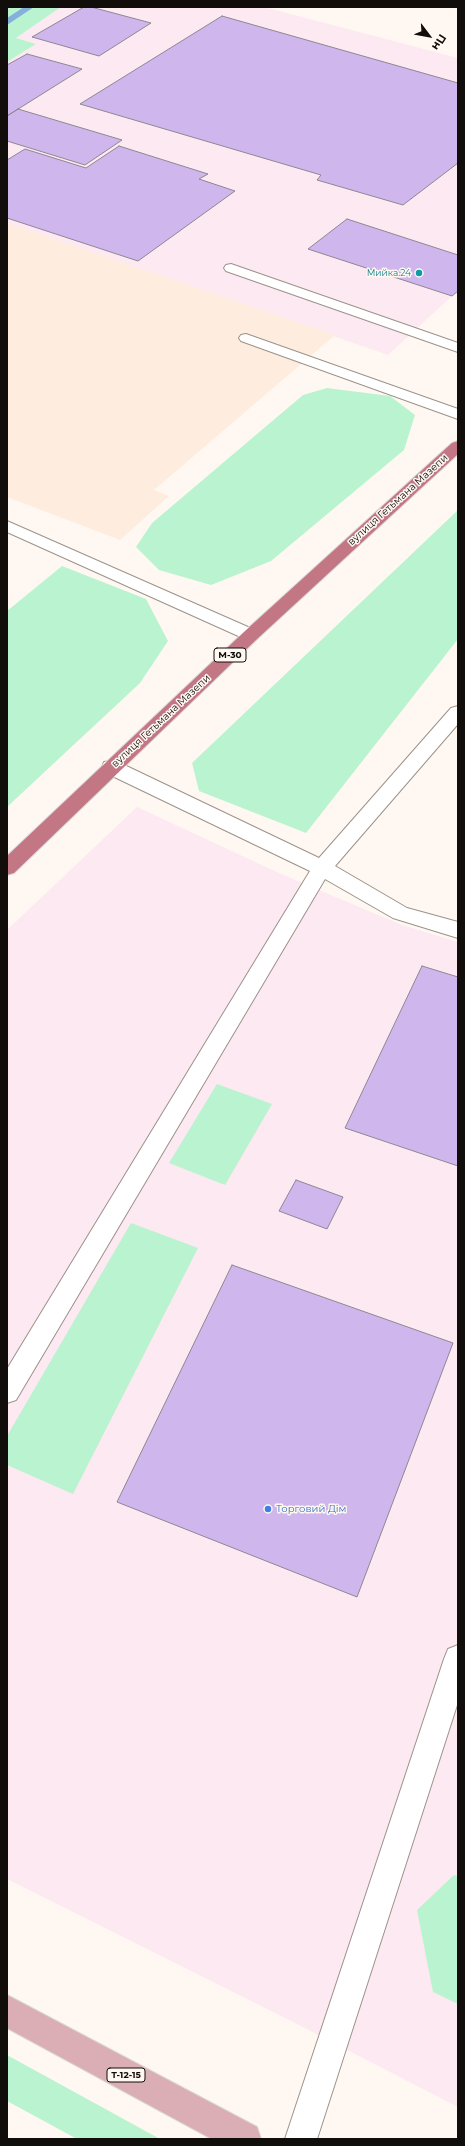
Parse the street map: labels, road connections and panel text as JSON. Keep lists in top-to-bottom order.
{
  "streets": {
    "highway": ["вулиця Гетьмана Мазепи", "М-30"],
    "main road": ["Т-12-15"]
  },
  "places": ["Мийка.24", "Торговий Дім"],
  "north": "bottom right"
}
